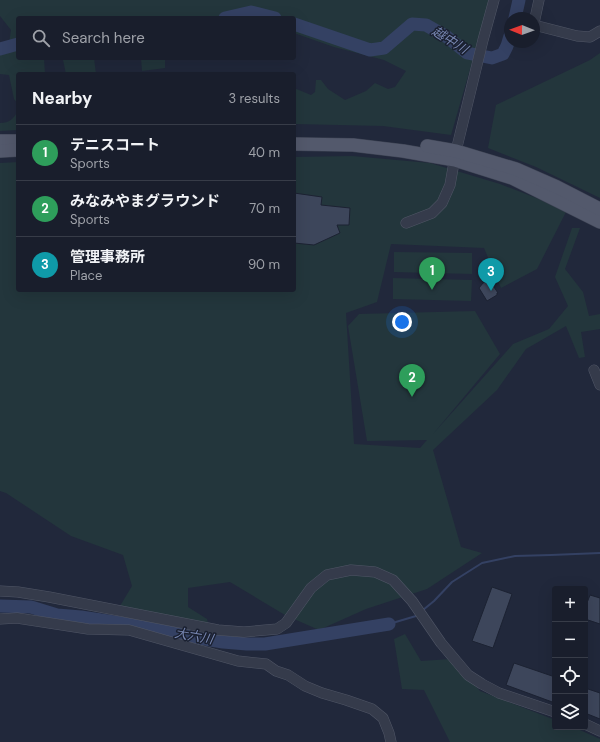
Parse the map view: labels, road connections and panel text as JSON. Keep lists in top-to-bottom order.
{
  "water": ["越中川", "大六川"],
  "north": "left",
  "page": {
    "search": "Search here",
    "heading": ["Nearby", "3 results"],
    "list": [
      {
        "mark": "1",
        "name": "テニスコート",
        "note": "Sports",
        "value": "40 m"
      },
      {
        "mark": "2",
        "name": "みなみやまグラウンド",
        "note": "Sports",
        "value": "70 m"
      },
      {
        "mark": "3",
        "name": "管理事務所",
        "note": "Place",
        "value": "90 m"
      }
    ],
    "pins": ["1", "3", "2"],
    "map_buttons": ["+", "−"]
  }
}
